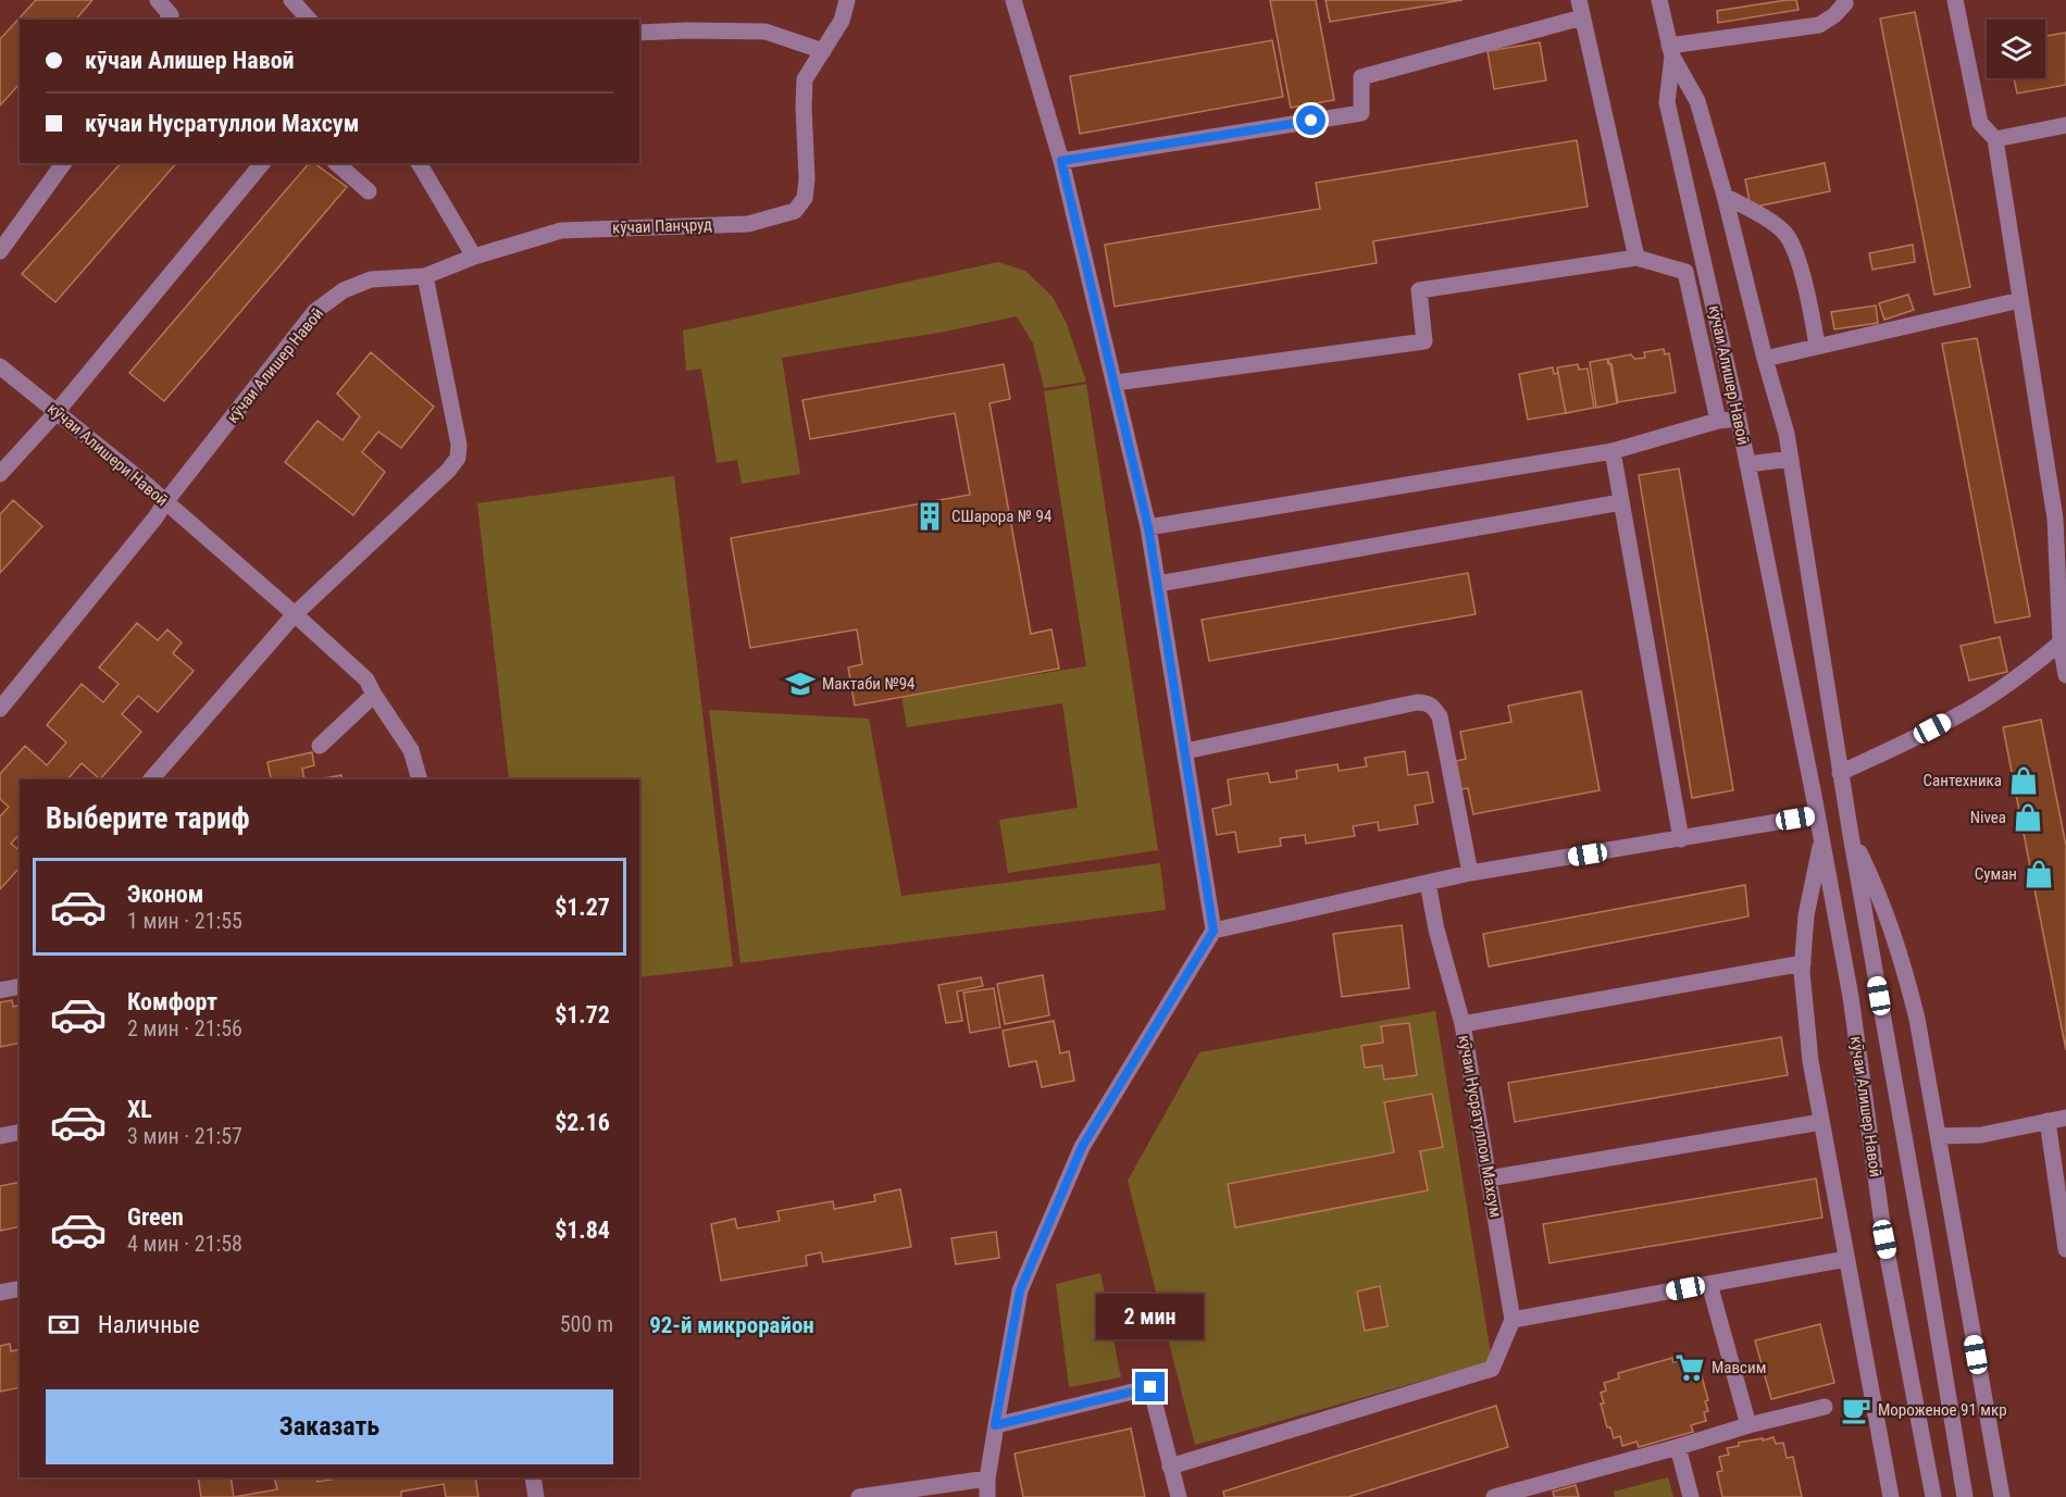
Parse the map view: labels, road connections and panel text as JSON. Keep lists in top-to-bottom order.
{
  "streets": {
    "street": [
      "кӯчаи Панҷруд",
      "кӯчаи Алишер Навоӣ",
      "кӯчаи Алишери Навоӣ",
      "кӯчаи Нусратуллои Махсум"
    ]
  },
  "crossings": [
    ["кӯчаи Панҷруд", "кӯчаи Алишер Навоӣ"],
    ["кӯчаи Алишер Навоӣ", "кӯчаи Алишери Навоӣ"]
  ],
  "districts": ["92-й микрорайон"],
  "places": {
    "building": ["СШарора № 94"],
    "school or university": ["Мактаби №94"],
    "shop": ["Сантехника", "Nivea", "Суман"],
    "supermarket": ["Мавсим"],
    "cafe": ["Мороженое 91 мкр"]
  },
  "page": {
    "banner": ["кӯчаи Алишер Навоӣ", "кӯчаи Нусратуллои Махсум"],
    "heading": "Выберите тариф",
    "list": [
      {
        "name": "Эконом",
        "note": "1 мин · 21:55",
        "value": "$1.27"
      },
      {
        "name": "Комфорт",
        "note": "2 мин · 21:56",
        "value": "$1.72"
      },
      {
        "name": "XL",
        "note": "3 мин · 21:57",
        "value": "$2.16"
      },
      {
        "name": "Green",
        "note": "4 мин · 21:58",
        "value": "$1.84"
      }
    ],
    "pay": ["Наличные", "500 m"],
    "bubble": "2 мин",
    "buttons": "Заказать"
  }
}
